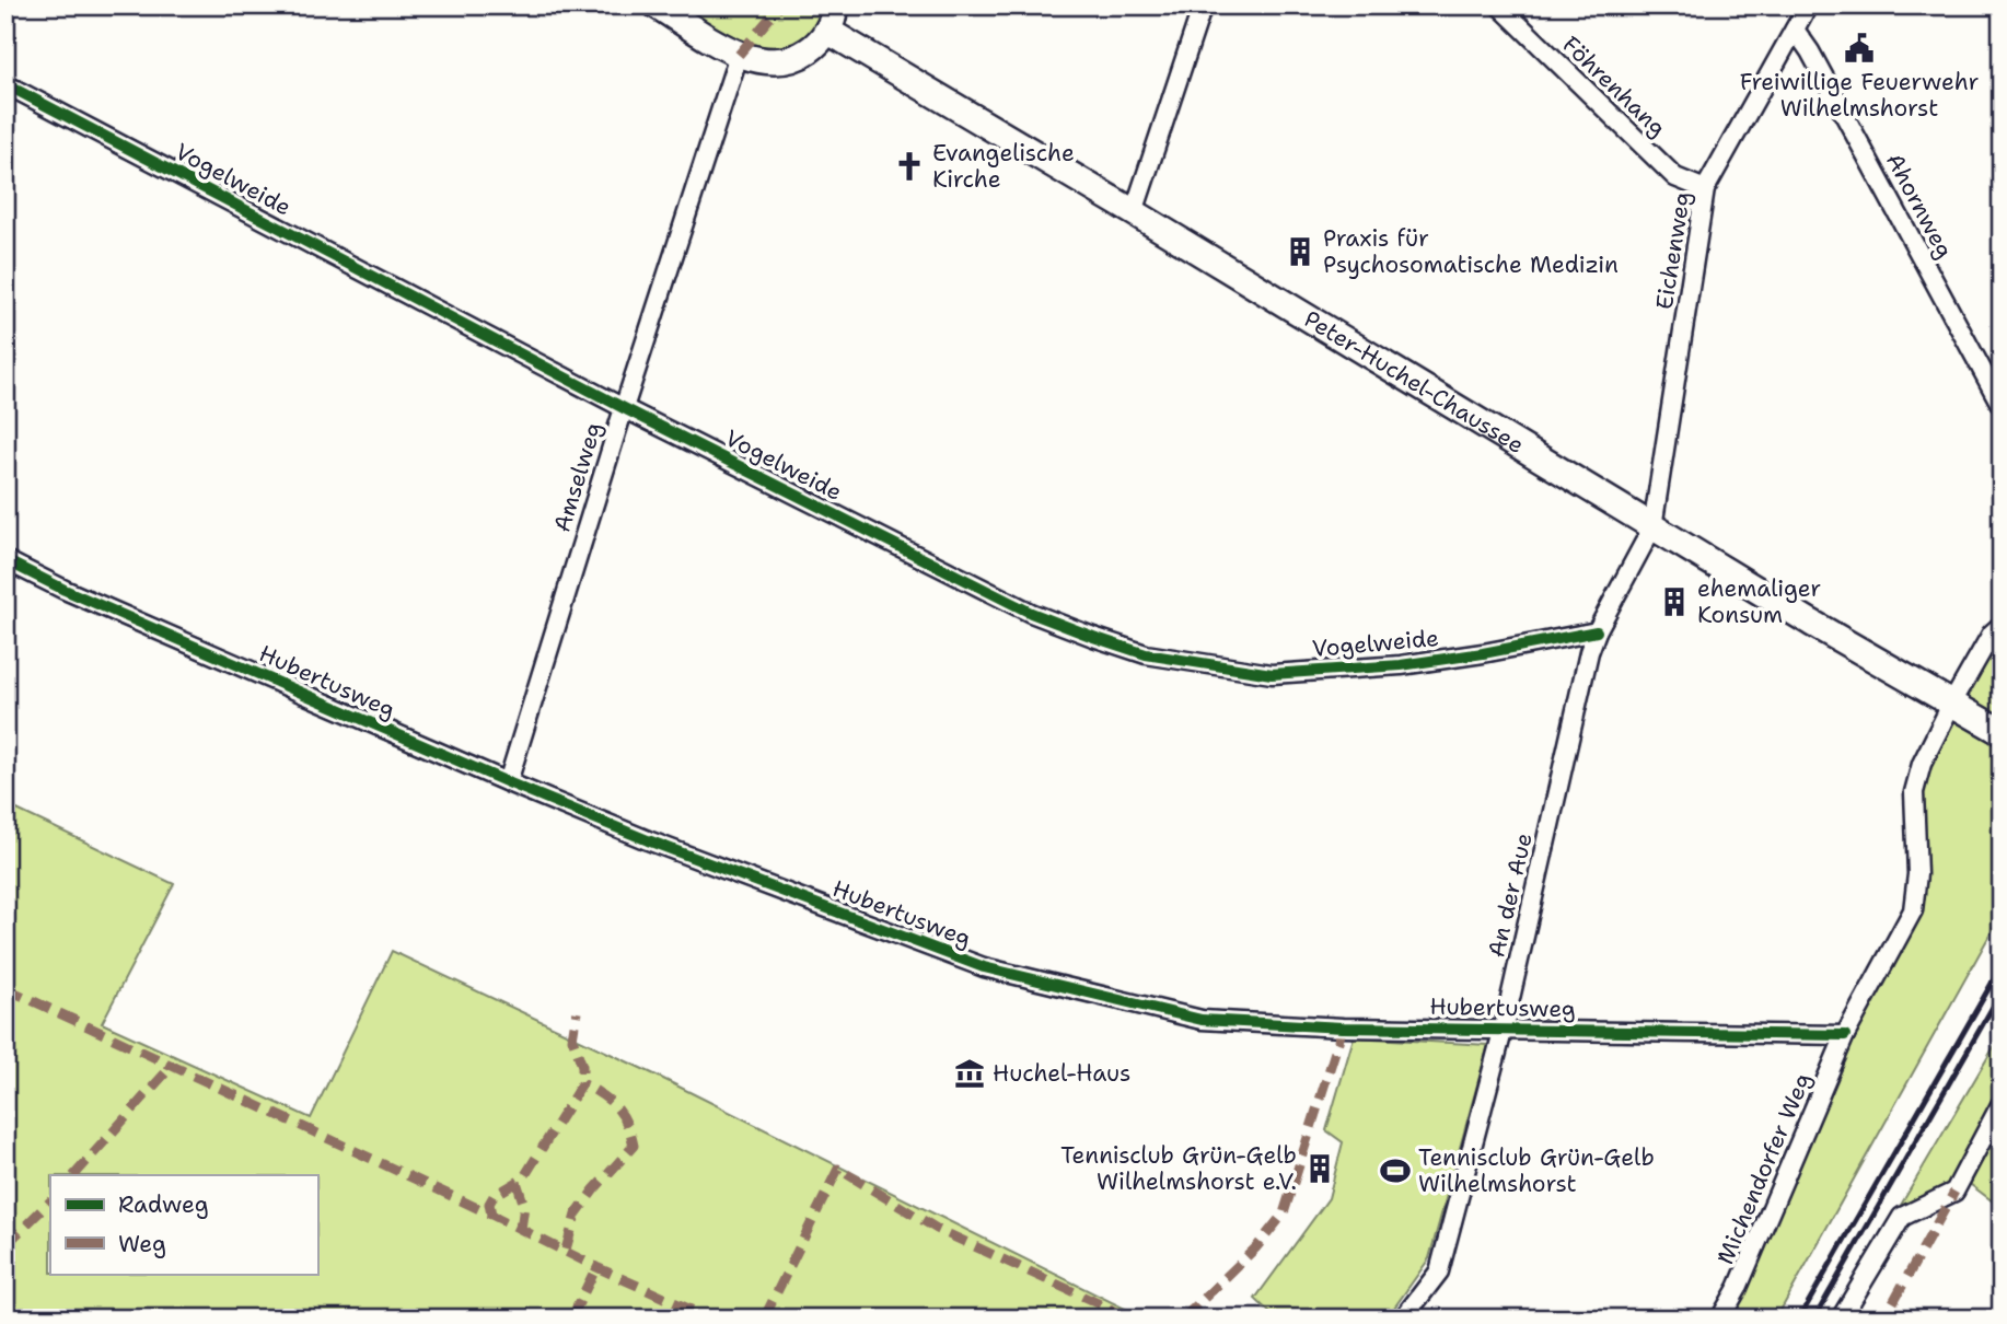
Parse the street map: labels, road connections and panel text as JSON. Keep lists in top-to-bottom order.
{
  "streets": {
    "street": [
      "Föhrenhang",
      "Vogelweide",
      "Ahornweg",
      "Eichenweg",
      "Peter-Huchel-Chaussee",
      "Amselweg",
      "Hubertusweg",
      "An der Aue",
      "Michendorfer Weg"
    ]
  },
  "crossings": [
    ["Föhrenhang", "Eichenweg"],
    ["Vogelweide", "Amselweg"],
    ["Vogelweide", "An der Aue"],
    ["Ahornweg", "Eichenweg"],
    ["Eichenweg", "Peter-Huchel-Chaussee"],
    ["Eichenweg", "An der Aue"],
    ["Peter-Huchel-Chaussee", "An der Aue"],
    ["Peter-Huchel-Chaussee", "Michendorfer Weg"],
    ["Amselweg", "Hubertusweg"],
    ["Hubertusweg", "An der Aue"],
    ["Hubertusweg", "Michendorfer Weg"]
  ],
  "places": {
    "public building": ["Freiwillige Feuerwehr Wilhelmshorst"],
    "church": ["Evangelische Kirche"],
    "building": ["Praxis für Psychosomatische Medizin", "ehemaliger Konsum", "Tennisclub Grün-Gelb Wilhelmshorst e.V."],
    "museum": ["Huchel-Haus"],
    "sports": ["Tennisclub Grün-Gelb Wilhelmshorst"]
  },
  "legend": ["Radweg", "Weg"]
}
